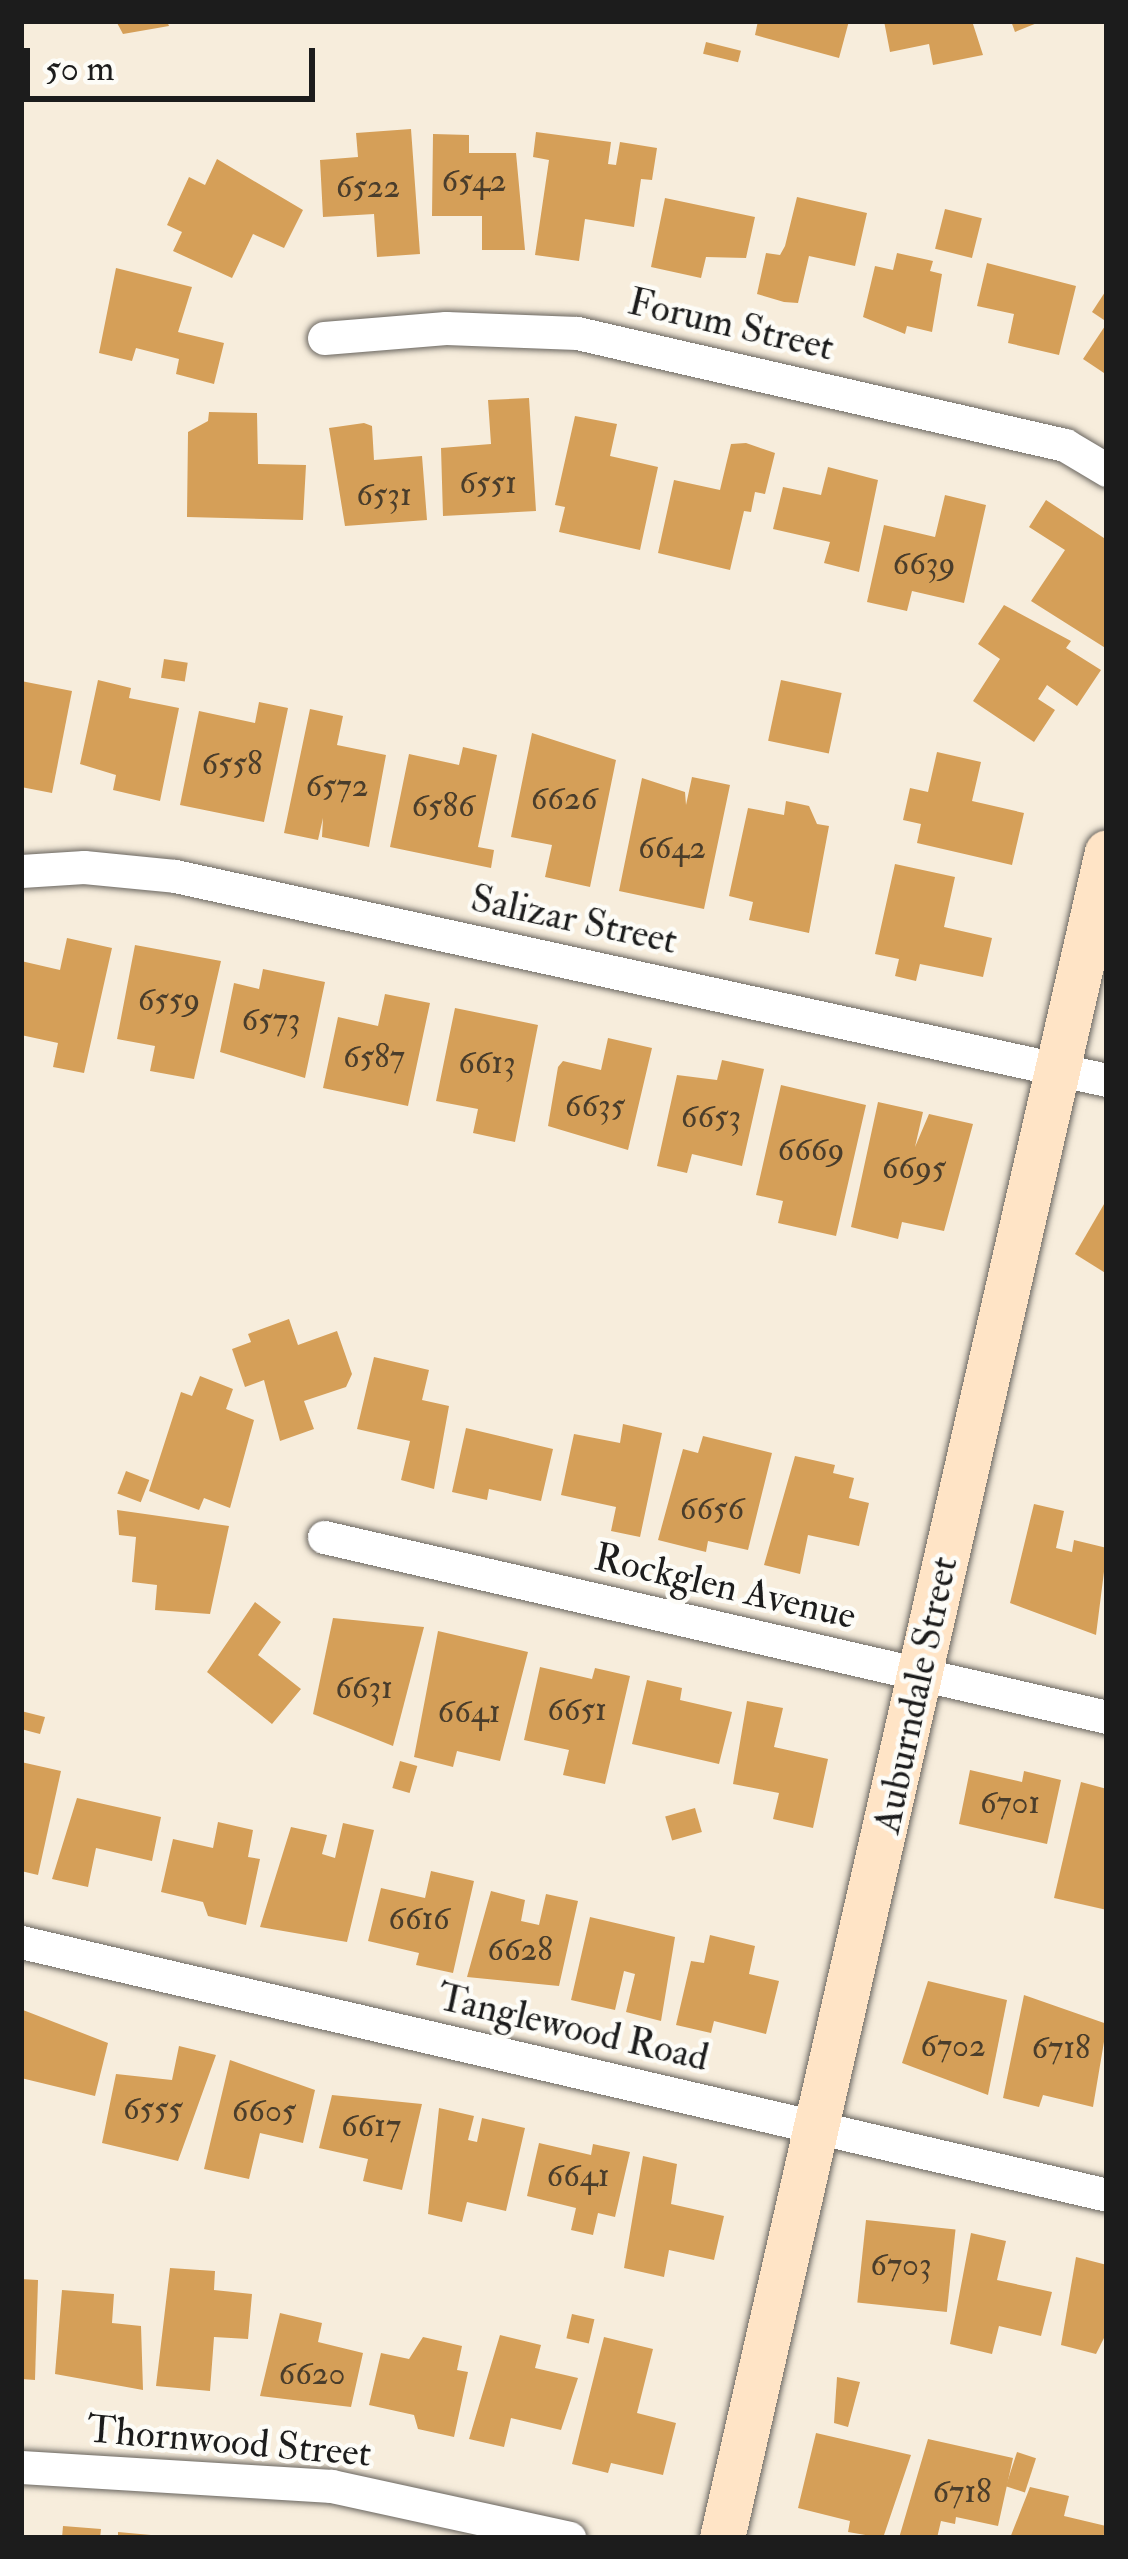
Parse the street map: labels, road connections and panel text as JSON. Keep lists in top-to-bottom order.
{
  "streets": {
    "street": [
      "Forum Street",
      "Salizar Street",
      "Rockglen Avenue",
      "Auburndale Street",
      "Tanglewood Road",
      "Thornwood Street"
    ]
  },
  "crossings": [
    ["Salizar Street", "Auburndale Street"],
    ["Rockglen Avenue", "Auburndale Street"],
    ["Auburndale Street", "Tanglewood Road"]
  ],
  "house_numbers": [
    "6542",
    "6522",
    "6551",
    "6531",
    "6639",
    "6558",
    "6572",
    "6626",
    "6586",
    "6642",
    "6559",
    "6573",
    "6587",
    "6613",
    "6635",
    "6653",
    "6669",
    "6695",
    "6656",
    "6631",
    "6651",
    "6641",
    "6701",
    "6616",
    "6628",
    "6702",
    "6718",
    "6555",
    "6605",
    "6617",
    "6641",
    "6703",
    "6620",
    "6718"
  ],
  "scale_bar": "50 m"
}
